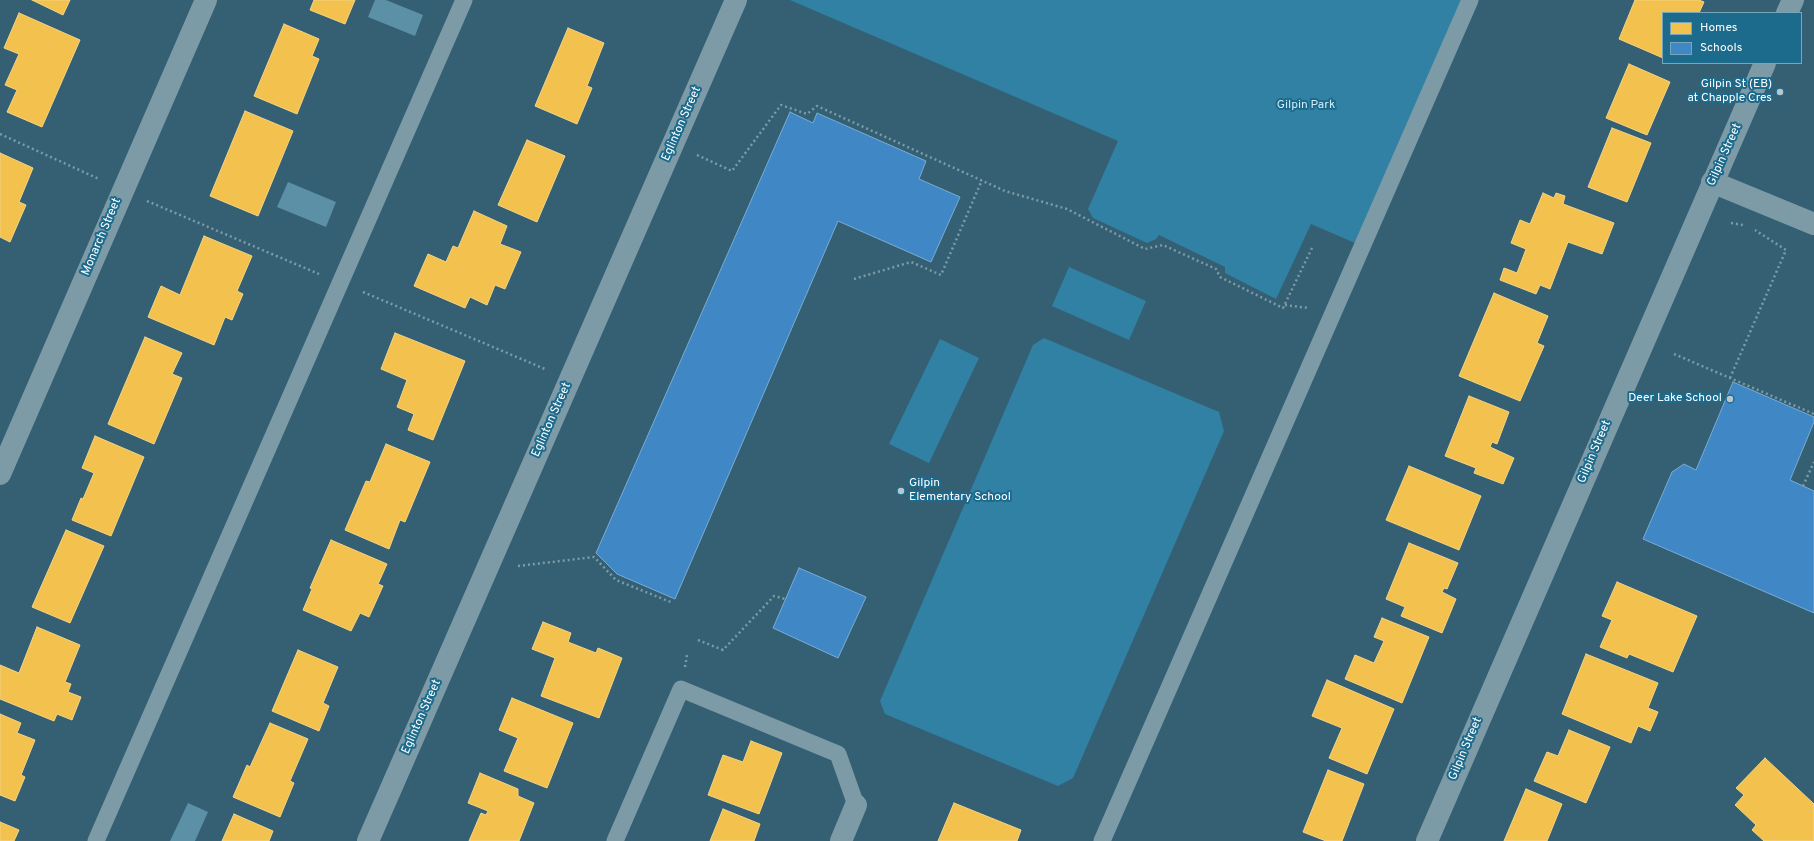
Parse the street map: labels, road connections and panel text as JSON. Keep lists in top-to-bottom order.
{
  "streets": {
    "street": ["Eglinton Street", "Gilpin Street", "Monarch Street"]
  },
  "parks": ["Gilpin Park"],
  "places": ["Gilpin St (EB) at Chapple Cres", "Deer Lake School", "Gilpin Elementary School"],
  "legend": ["Homes", "Schools"]
}
